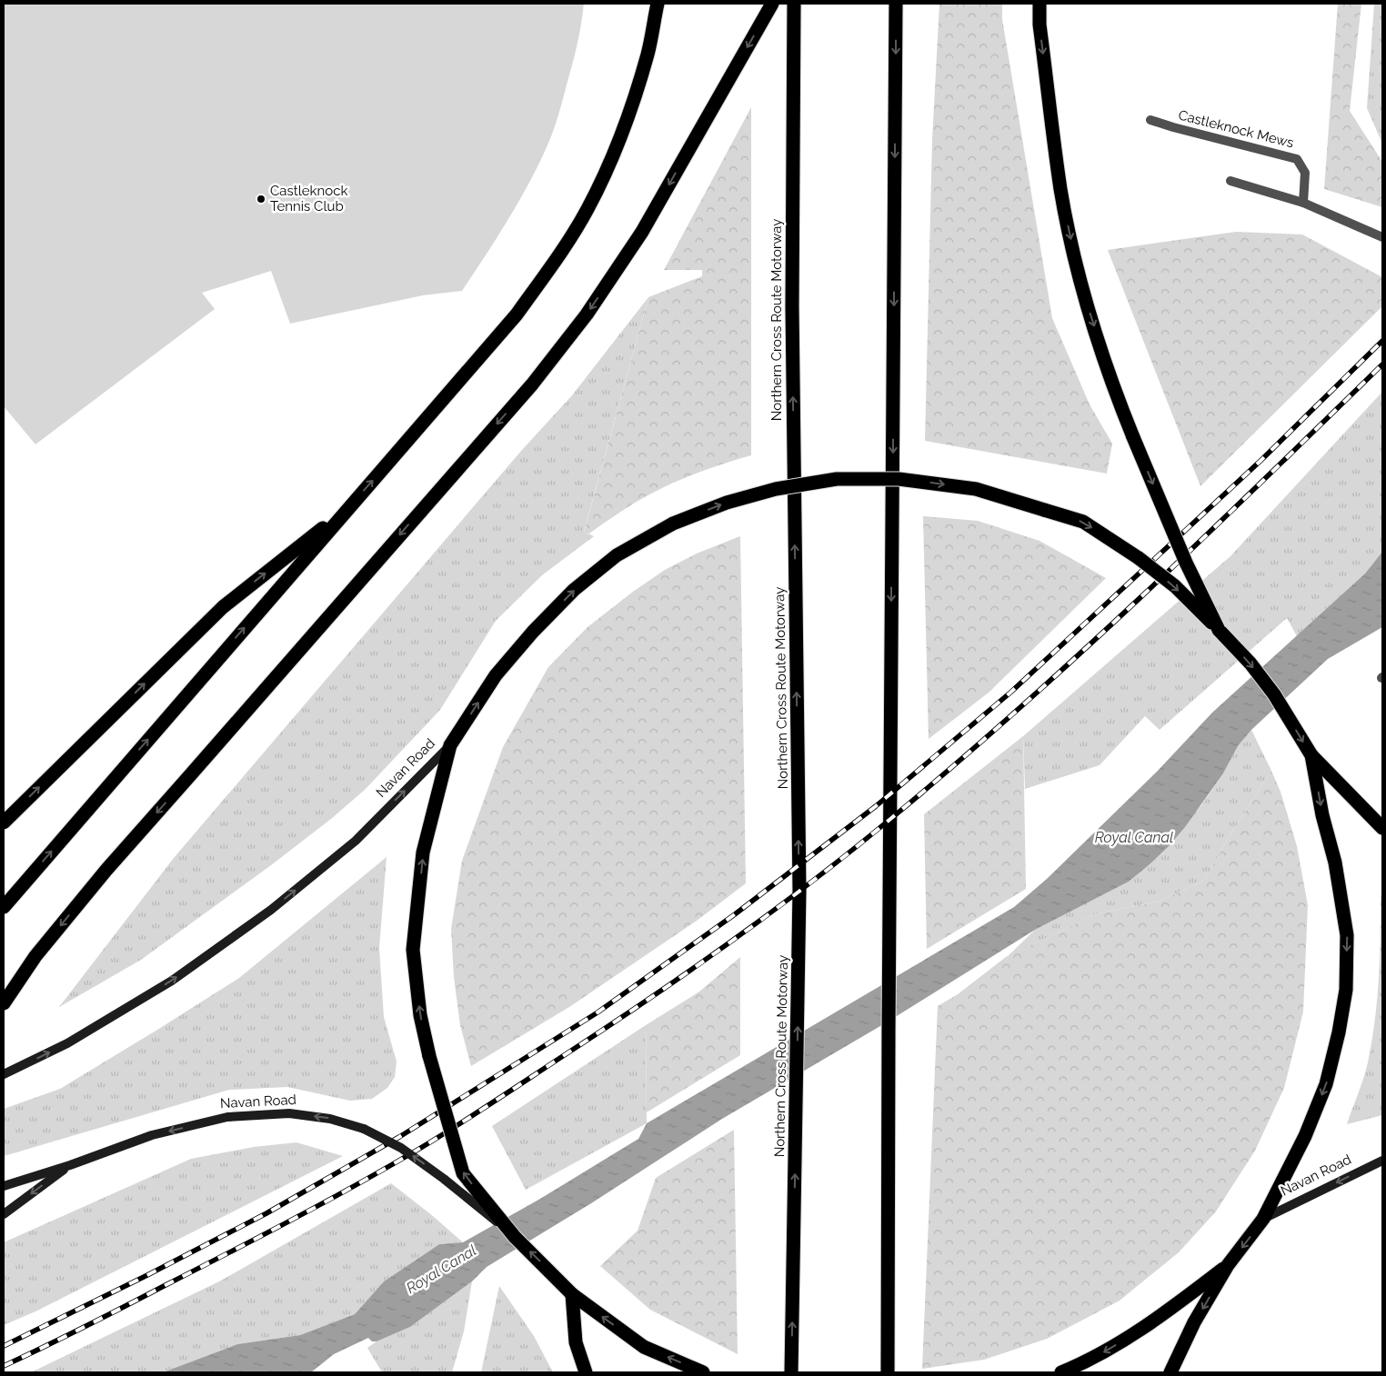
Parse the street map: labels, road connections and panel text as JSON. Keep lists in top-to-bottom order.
{
  "streets": {
    "highway": ["Northern Cross Route Motorway"],
    "main road": ["Navan Road"],
    "street": ["Castleknock Mews"]
  },
  "water": ["Royal Canal"],
  "places": ["Castleknock Tennis Club"]
}
